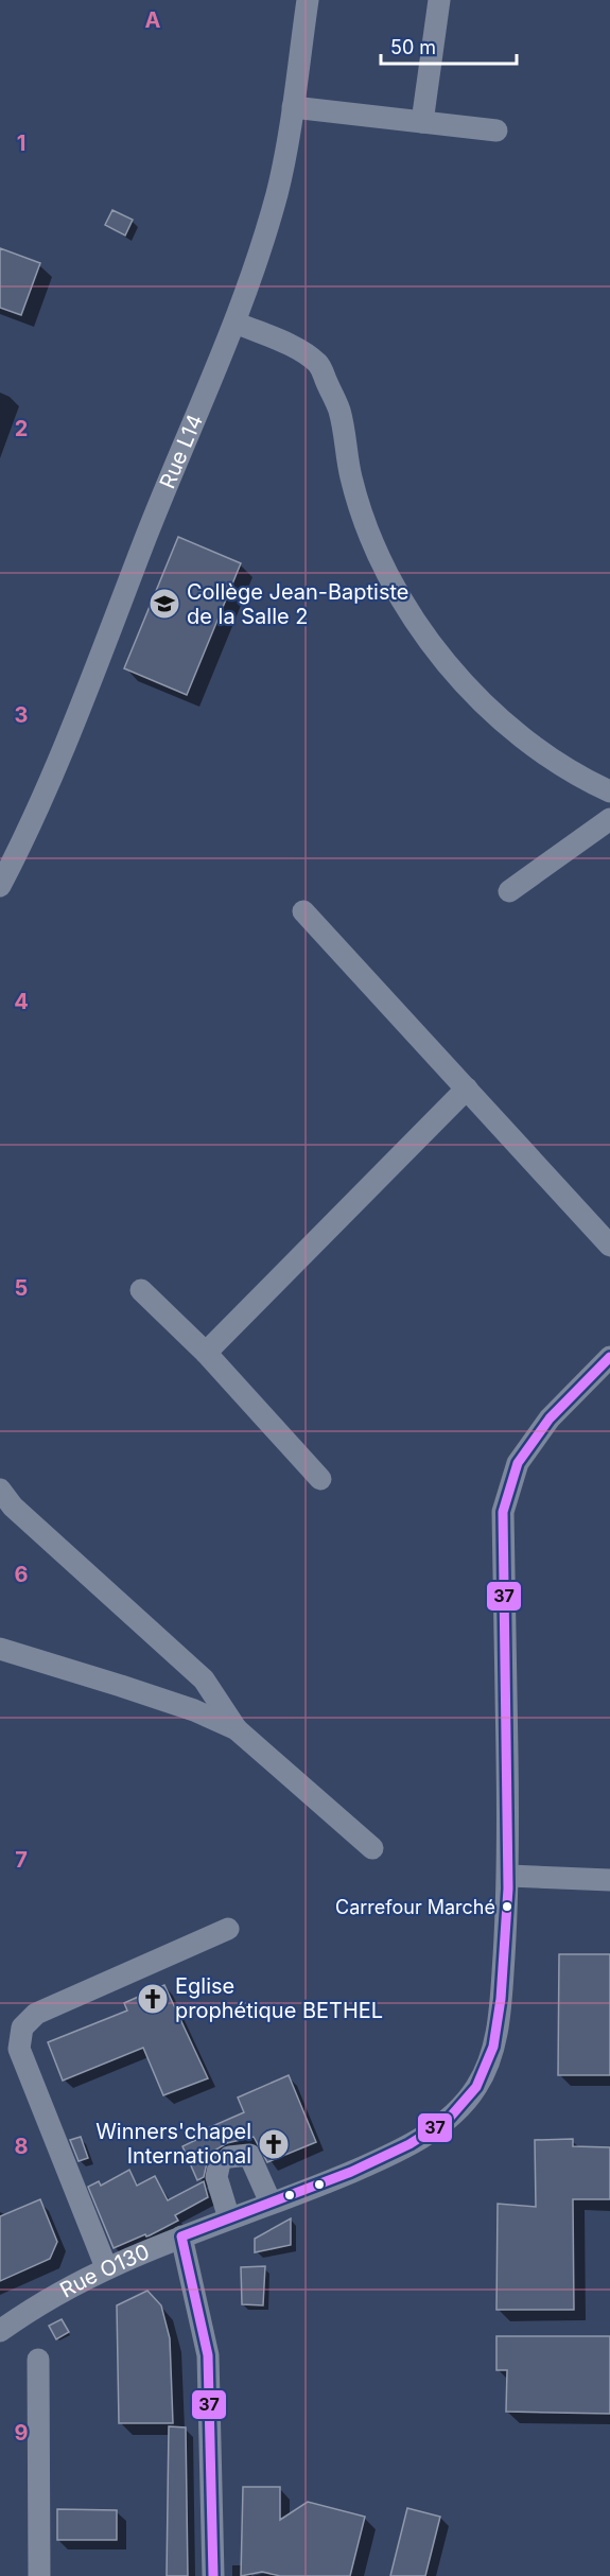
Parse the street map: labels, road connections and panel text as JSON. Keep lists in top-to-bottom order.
{
  "streets": {
    "street": ["Rue L14", "Rue O130"]
  },
  "places": {
    "school or university": ["Collège Jean-Baptiste de la Salle 2"],
    "other": ["Carrefour Marché"],
    "church": ["Eglise prophétique BETHEL", "Winners'chapel International"]
  },
  "lines": ["transit line 37"],
  "scale_bar": "50 m",
  "grid": {
    "columns": ["A"],
    "rows": [
      "1",
      "2",
      "3",
      "4",
      "5",
      "6",
      "7",
      "8",
      "9"
    ]
  }
}
